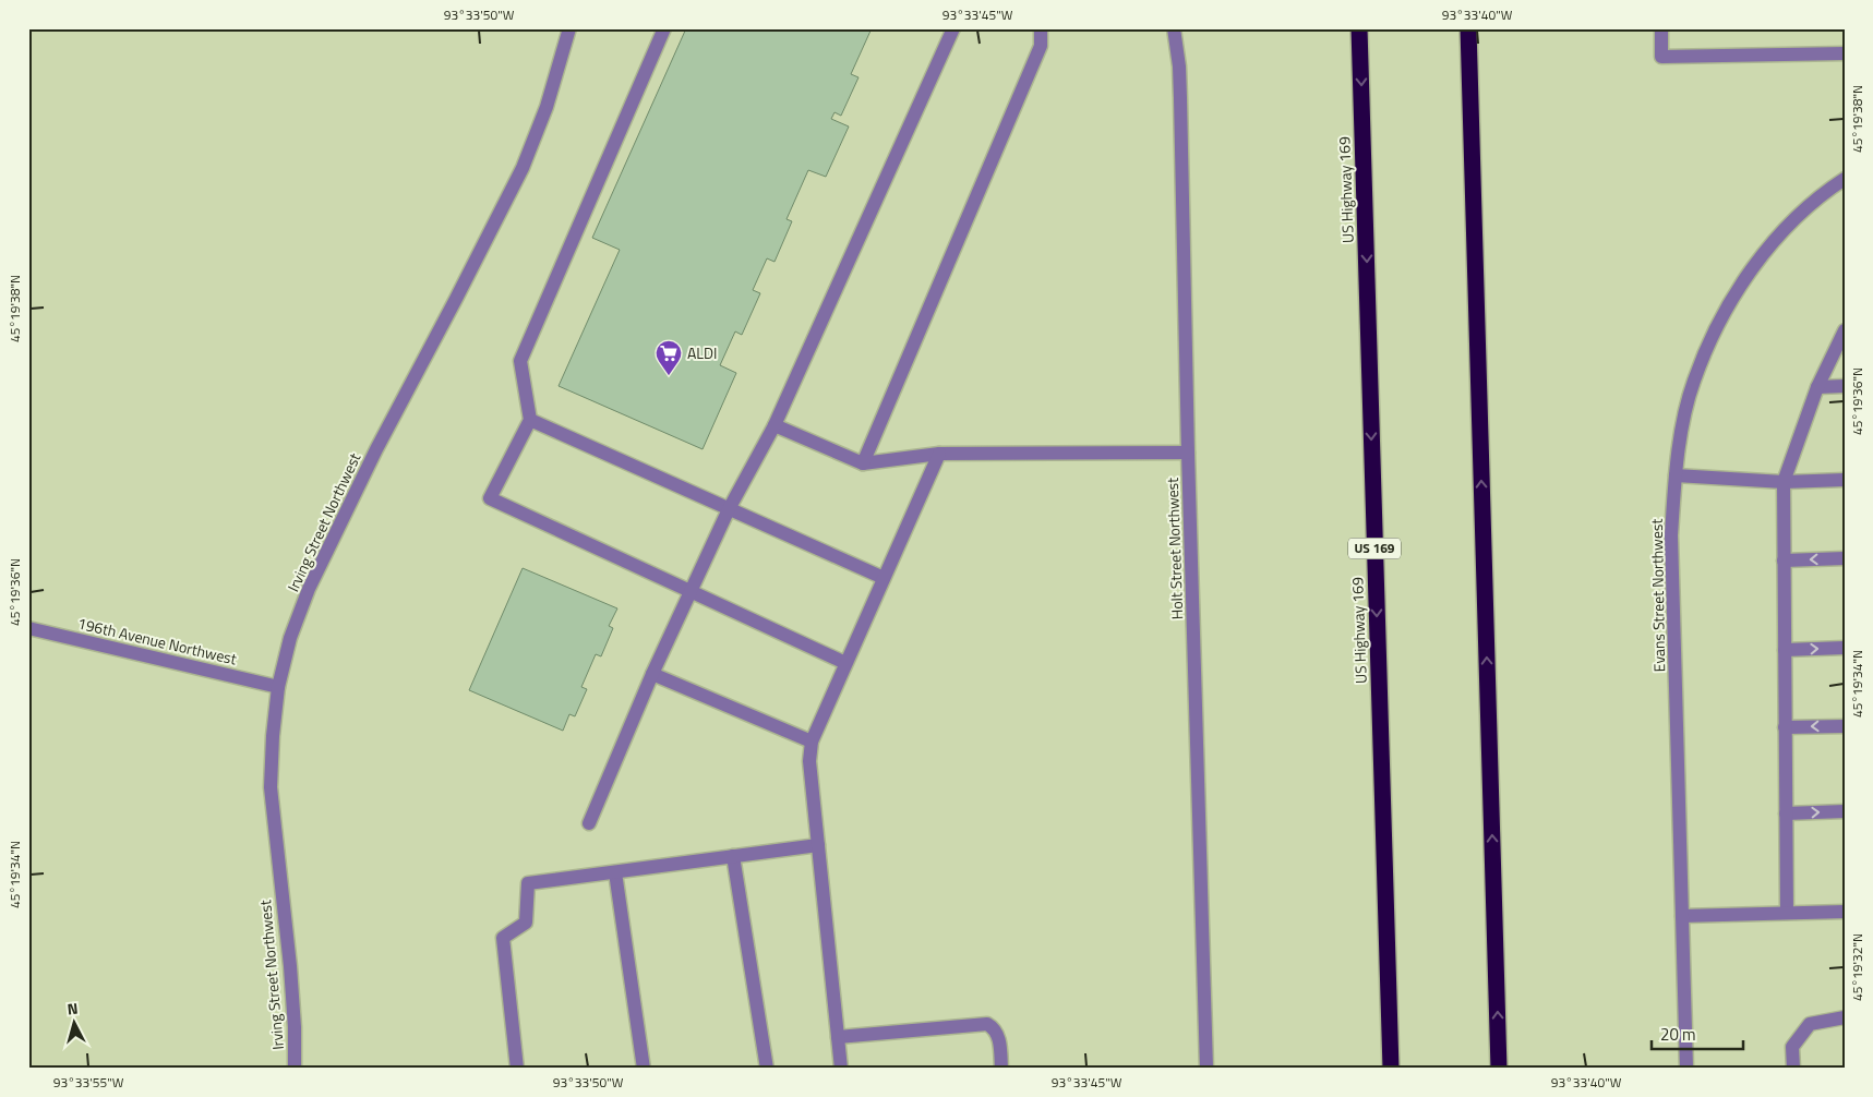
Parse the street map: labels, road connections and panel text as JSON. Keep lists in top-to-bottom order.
{
  "streets": {
    "highway": ["US Highway 169", "US 169"],
    "street": [
      "Irving Street Northwest",
      "Holt Street Northwest",
      "Evans Street Northwest",
      "196th Avenue Northwest"
    ]
  },
  "crossings": [
    ["Irving Street Northwest", "196th Avenue Northwest"]
  ],
  "places": {
    "supermarket": ["ALDI"]
  },
  "scale_bar": "20 m",
  "north": "top",
  "coordinates": [
    "93°33'50\"W",
    "93°33'45\"W",
    "93°33'40\"W",
    "45°19'38\"N",
    "45°19'36\"N",
    "45°19'34\"N",
    "45°19'32\"N",
    "93°33'55\"W"
  ]
}
